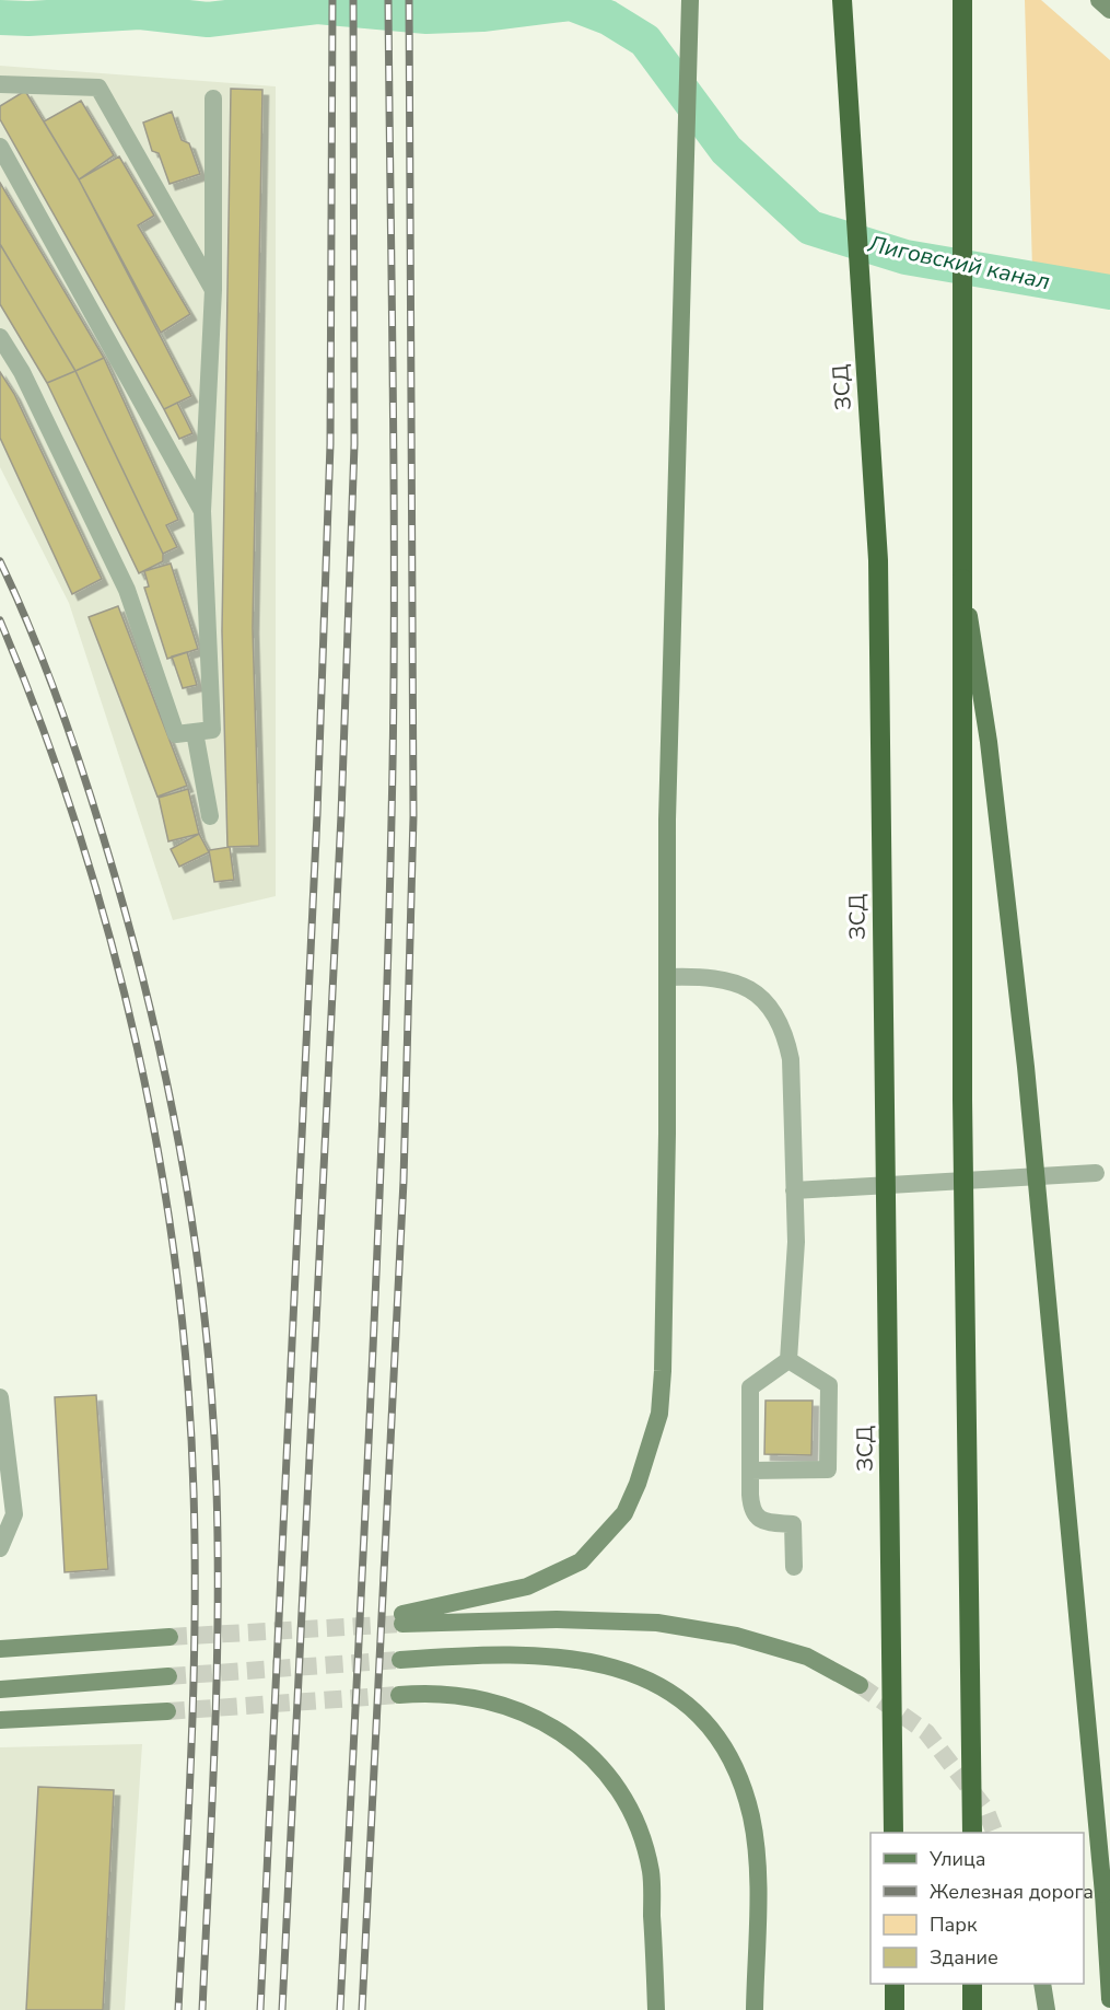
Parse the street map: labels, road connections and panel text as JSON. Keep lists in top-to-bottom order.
{
  "streets": {
    "highway": ["ЗСД"]
  },
  "water": ["Лиговский канал"],
  "legend": [
    "Улица",
    "Железная дорога",
    "Парк",
    "Здание"
  ]
}
